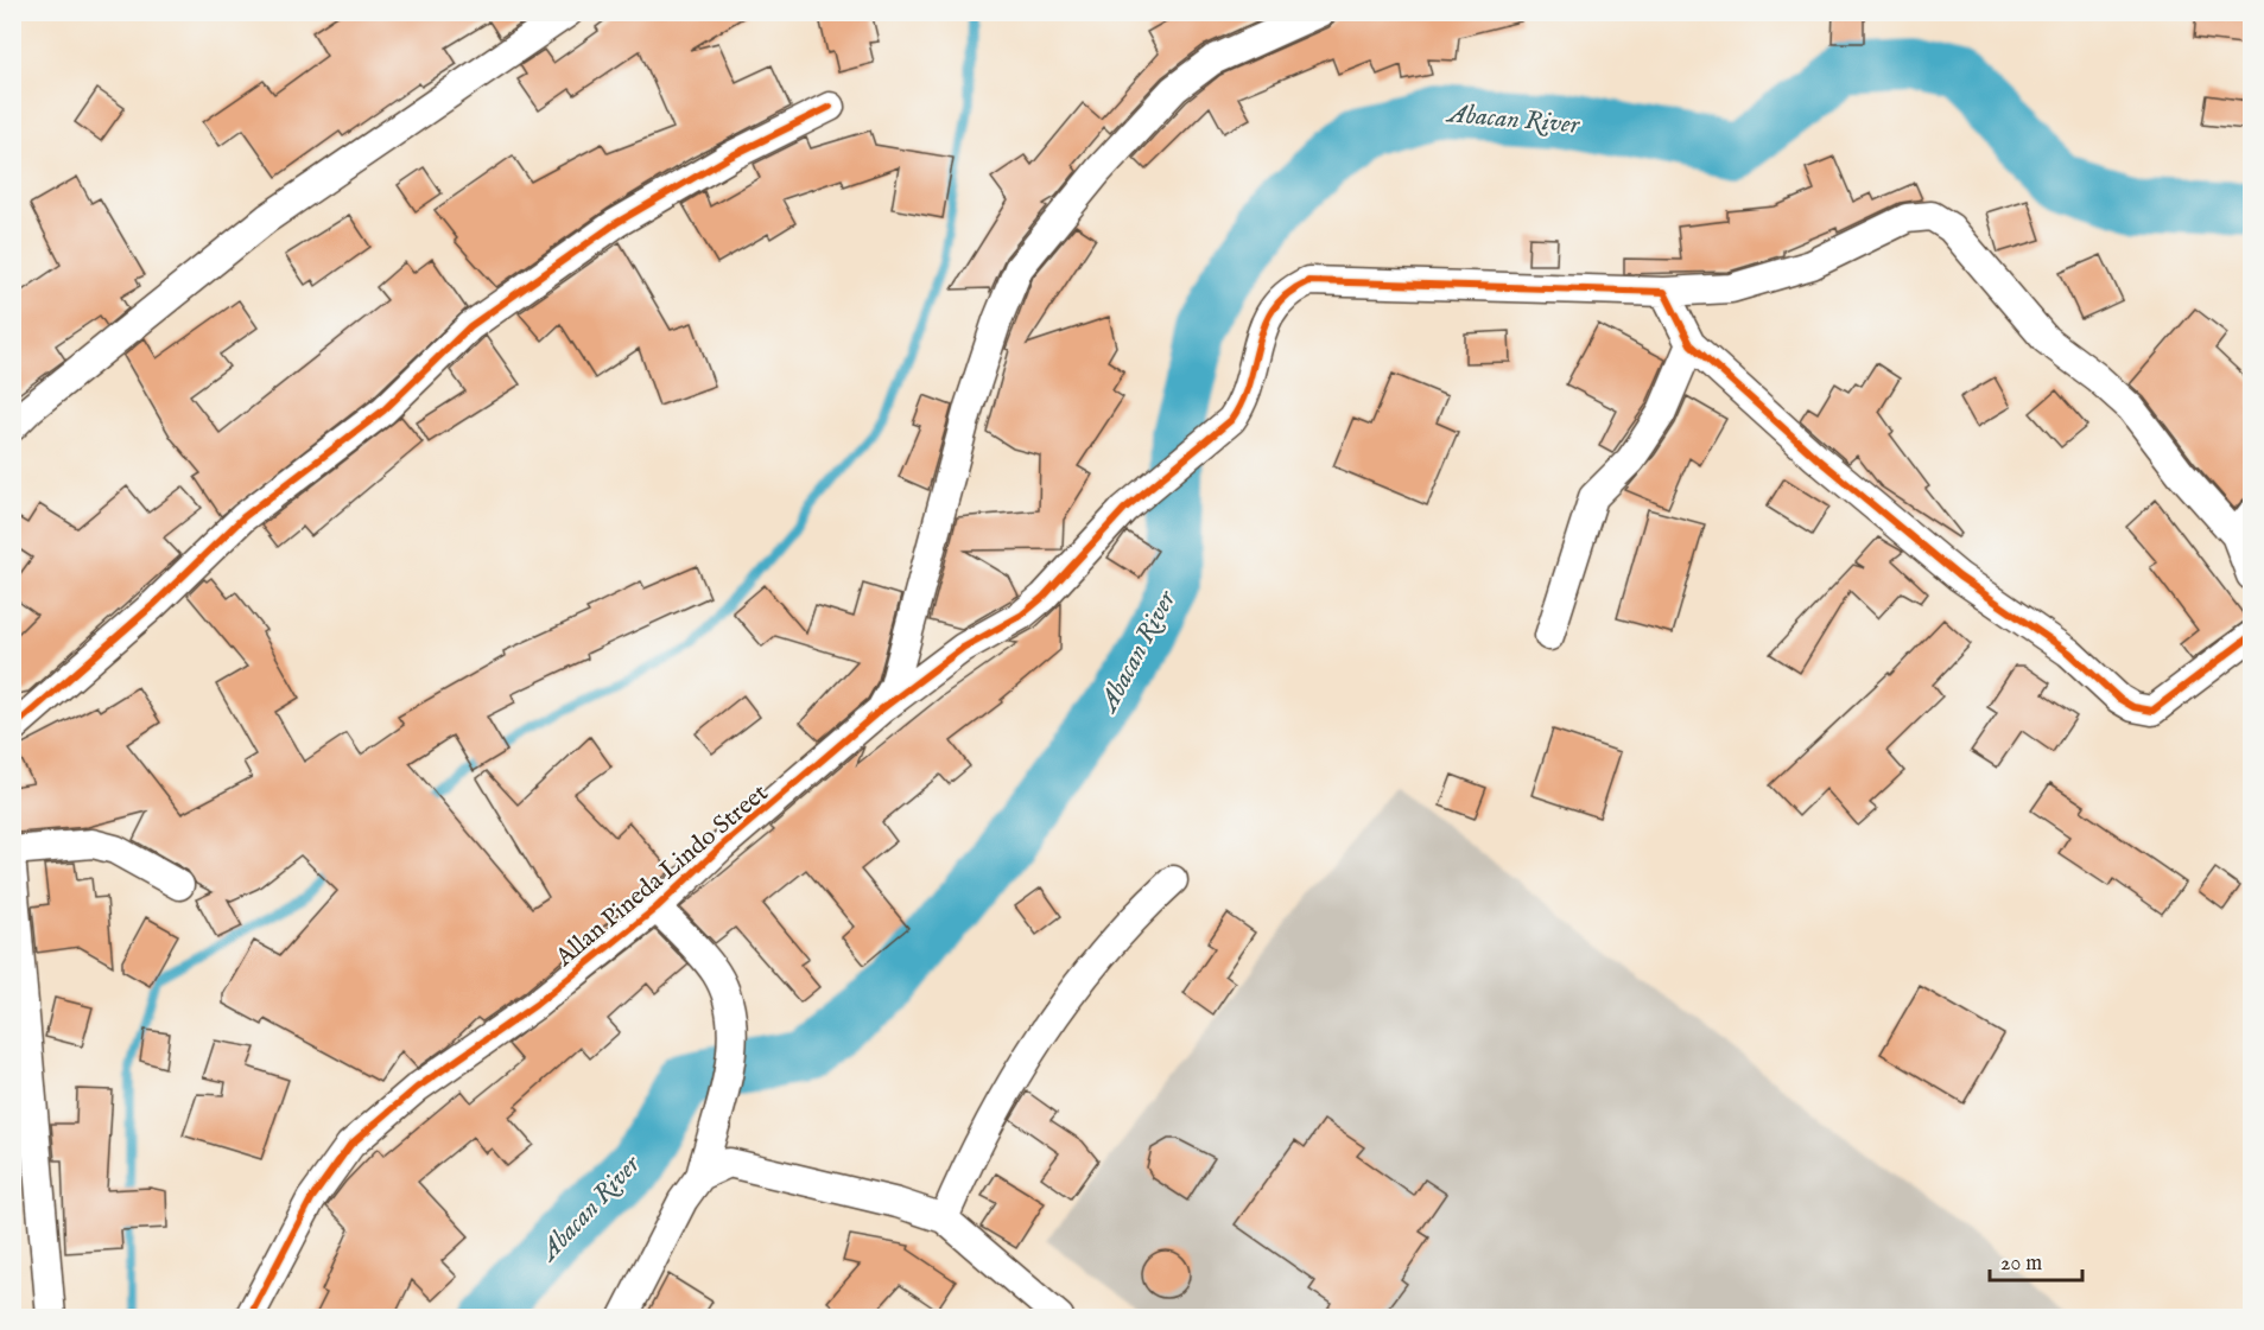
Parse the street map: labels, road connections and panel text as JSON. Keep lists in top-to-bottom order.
{
  "streets": {
    "street": ["Allan Pineda Lindo Street"]
  },
  "water": ["Abacan River"],
  "scale_bar": "20 m"
}
